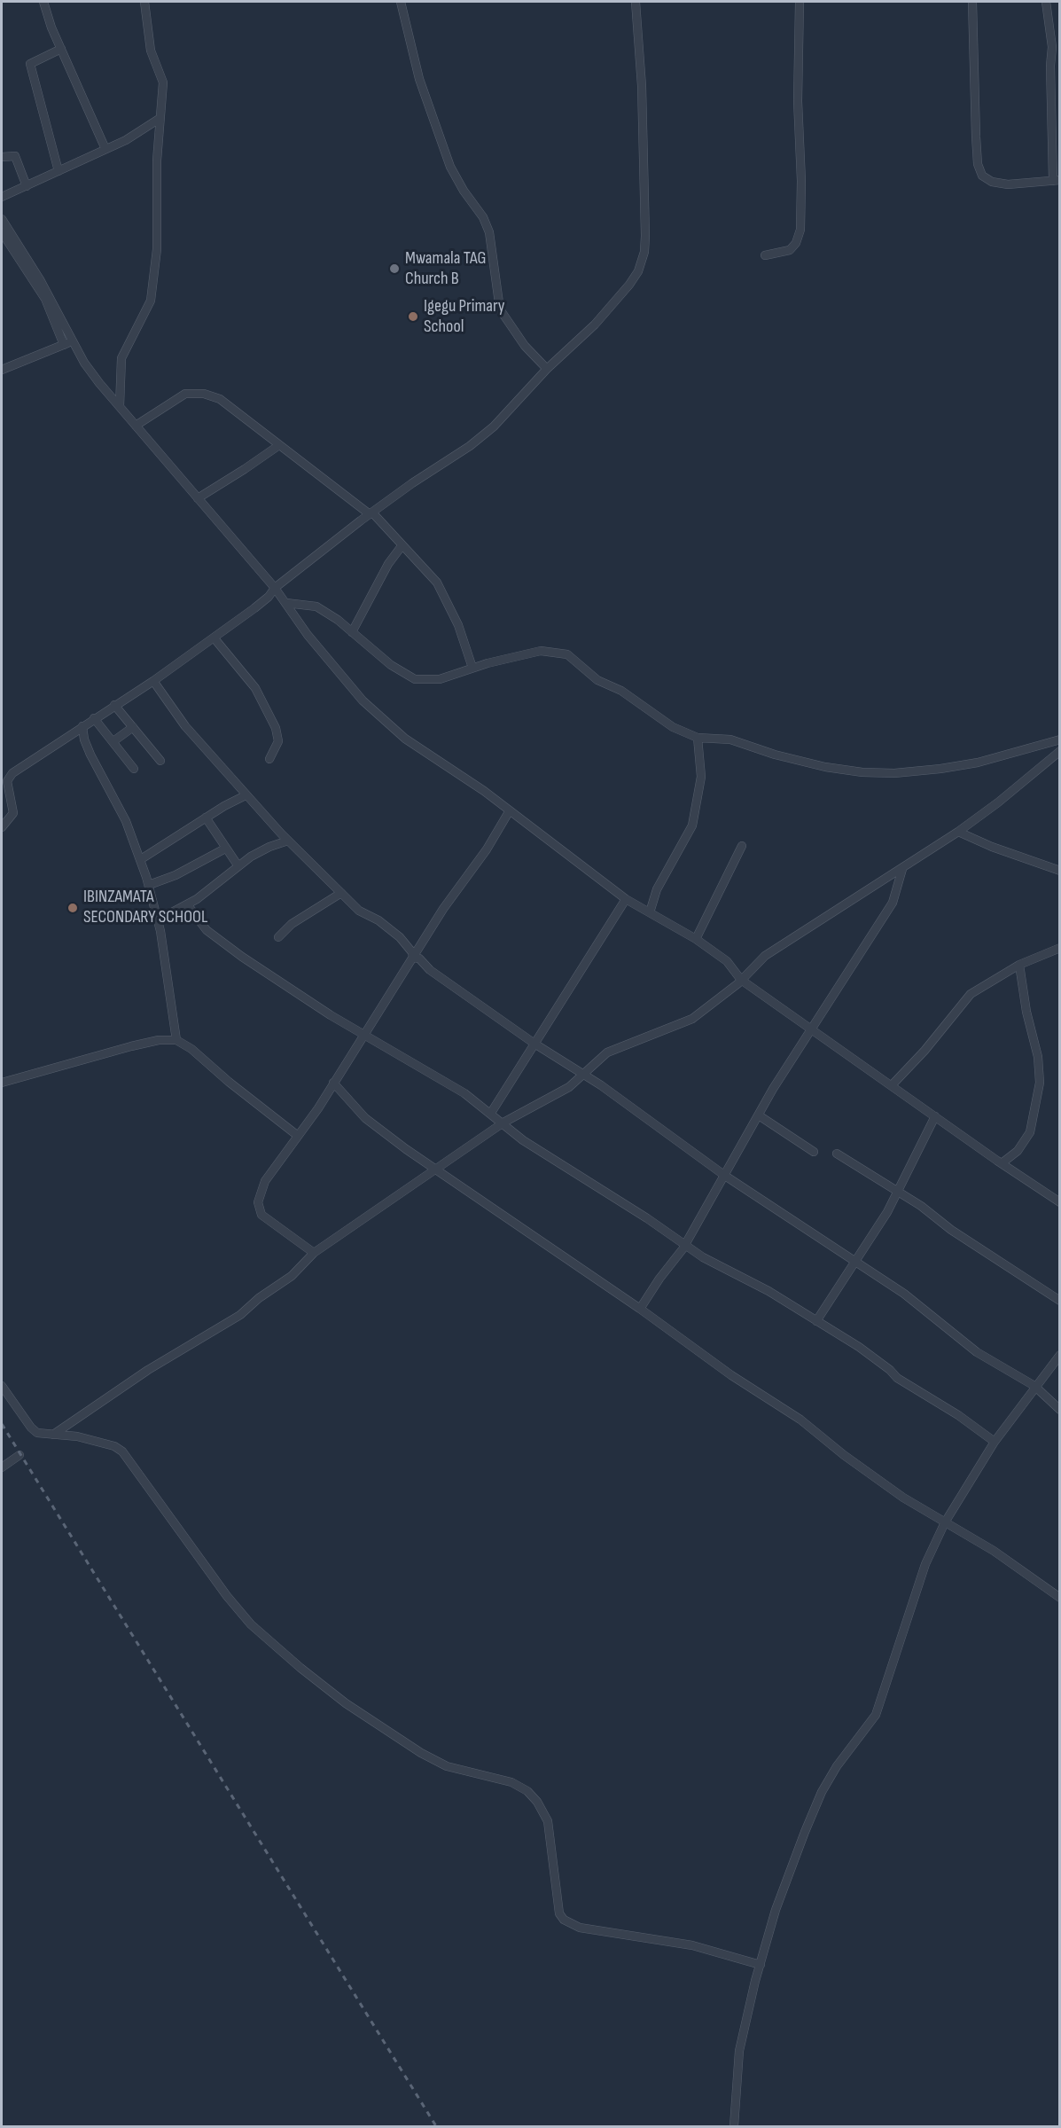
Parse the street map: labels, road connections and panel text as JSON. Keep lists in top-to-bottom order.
{
  "places": ["Mwamala TAG Church B", "Igegu Primary School", "IBINZAMATA SECONDARY SCHOOL"]
}
